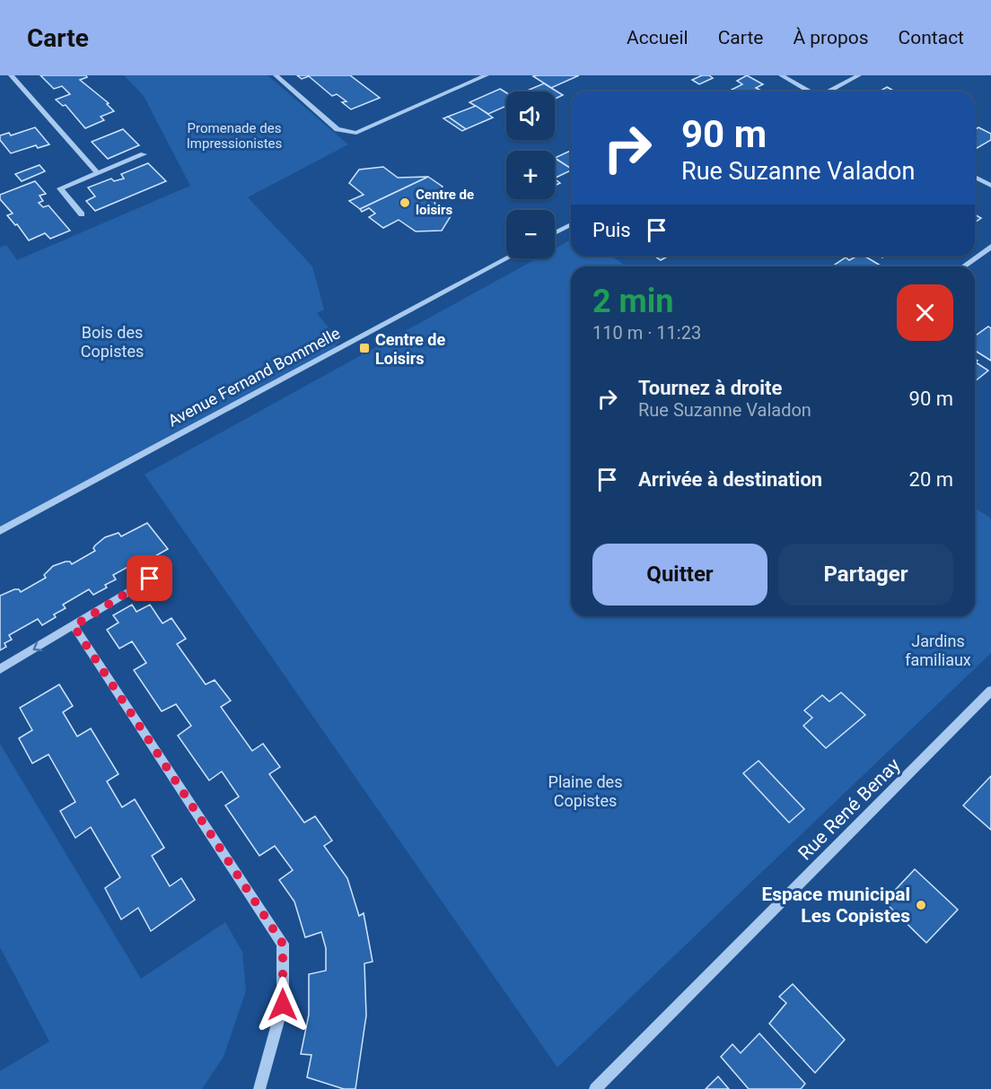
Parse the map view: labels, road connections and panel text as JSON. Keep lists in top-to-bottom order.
{
  "streets": {
    "street": ["Avenue Fernand Bommelle", "Rue René Benay"]
  },
  "parks": [
    "Promenade des Impressionistes",
    "Bois des Copistes",
    "Jardins familiaux",
    "Plaine des Copistes"
  ],
  "places": {
    "other": ["Centre de loisirs", "Espace municipal Les Copistes"],
    "transit": ["Centre de Loisirs"]
  },
  "page": {
    "header": "Carte",
    "nav": [
      "Accueil",
      "Carte",
      "À propos",
      "Contact"
    ],
    "map_buttons": ["+", "−"],
    "turn": ["90 m", "Rue Suzanne Valadon"],
    "then": "Puis",
    "heading": ["2 min", "110 m · 11:23"],
    "list": [
      {
        "name": "Tournez à droite",
        "note": "Rue Suzanne Valadon",
        "value": "90 m"
      },
      {
        "name": "Arrivée à destination",
        "value": "20 m"
      }
    ],
    "buttons": ["Quitter", "Partager"]
  }
}
